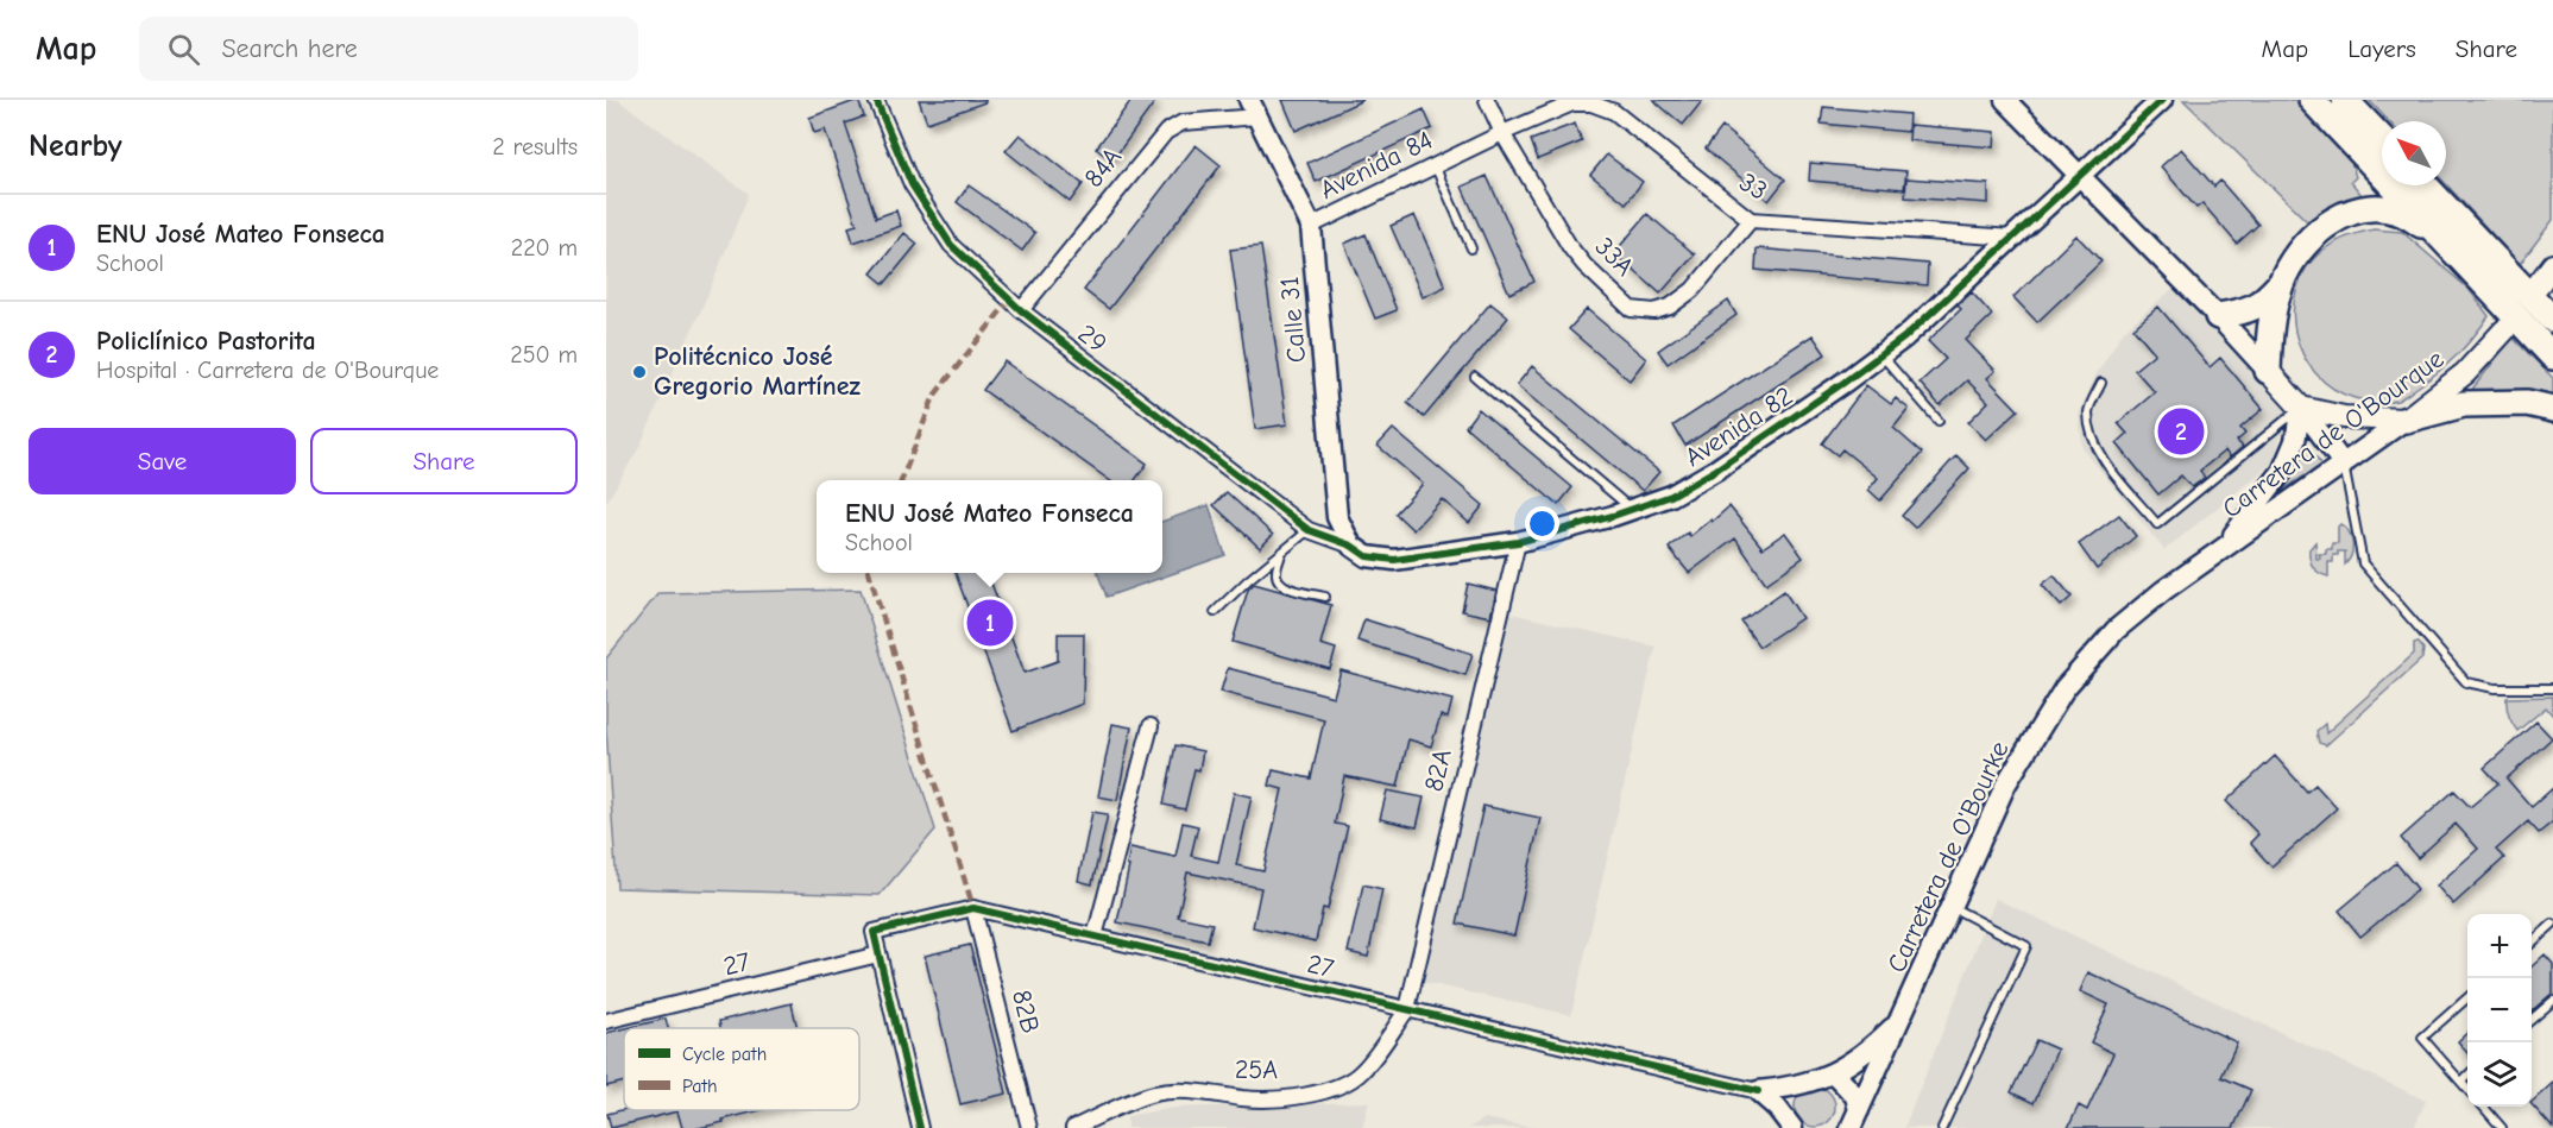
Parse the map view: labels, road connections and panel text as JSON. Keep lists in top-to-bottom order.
{
  "streets": {
    "main road": ["Carretera de O'Bourque"],
    "street": [
      "Avenida 84",
      "84A",
      "33",
      "33A",
      "Calle 31",
      "29",
      "Avenida 82",
      "82A",
      "Carretera de O'Bourke",
      "27",
      "82B",
      "25A"
    ]
  },
  "crossings": [
    ["Avenida 84", "33"],
    ["Avenida 84", "33A"],
    ["Avenida 84", "Calle 31"],
    ["84A", "Calle 31"],
    ["84A", "29"],
    ["33", "33A"],
    ["33", "Avenida 82"],
    ["Calle 31", "29"],
    ["Calle 31", "Avenida 82"],
    ["29", "Avenida 82"],
    ["Avenida 82", "82A"],
    ["Carretera de O'Bourque", "Carretera de O'Bourke"],
    ["82A", "27"],
    ["82A", "25A"],
    ["27", "82B"],
    ["27", "25A"]
  ],
  "places": ["Politécnico José Gregorio Martínez"],
  "legend": ["Cycle path", "Path"],
  "north": "top left",
  "page": {
    "header": "Map",
    "search": "Search here",
    "nav": ["Map", "Layers", "Share"],
    "heading": ["Nearby", "2 results"],
    "list": [
      {
        "mark": "1",
        "name": "ENU José Mateo Fonseca",
        "note": "School",
        "value": "220 m"
      },
      {
        "mark": "2",
        "name": "Policlínico Pastorita",
        "note": "Hospital · Carretera de O'Bourque",
        "value": "250 m"
      }
    ],
    "pins": ["2", "1"],
    "buttons": ["Save", "Share"],
    "popup": ["ENU José Mateo Fonseca", "School"],
    "map_buttons": ["+", "−"]
  }
}
